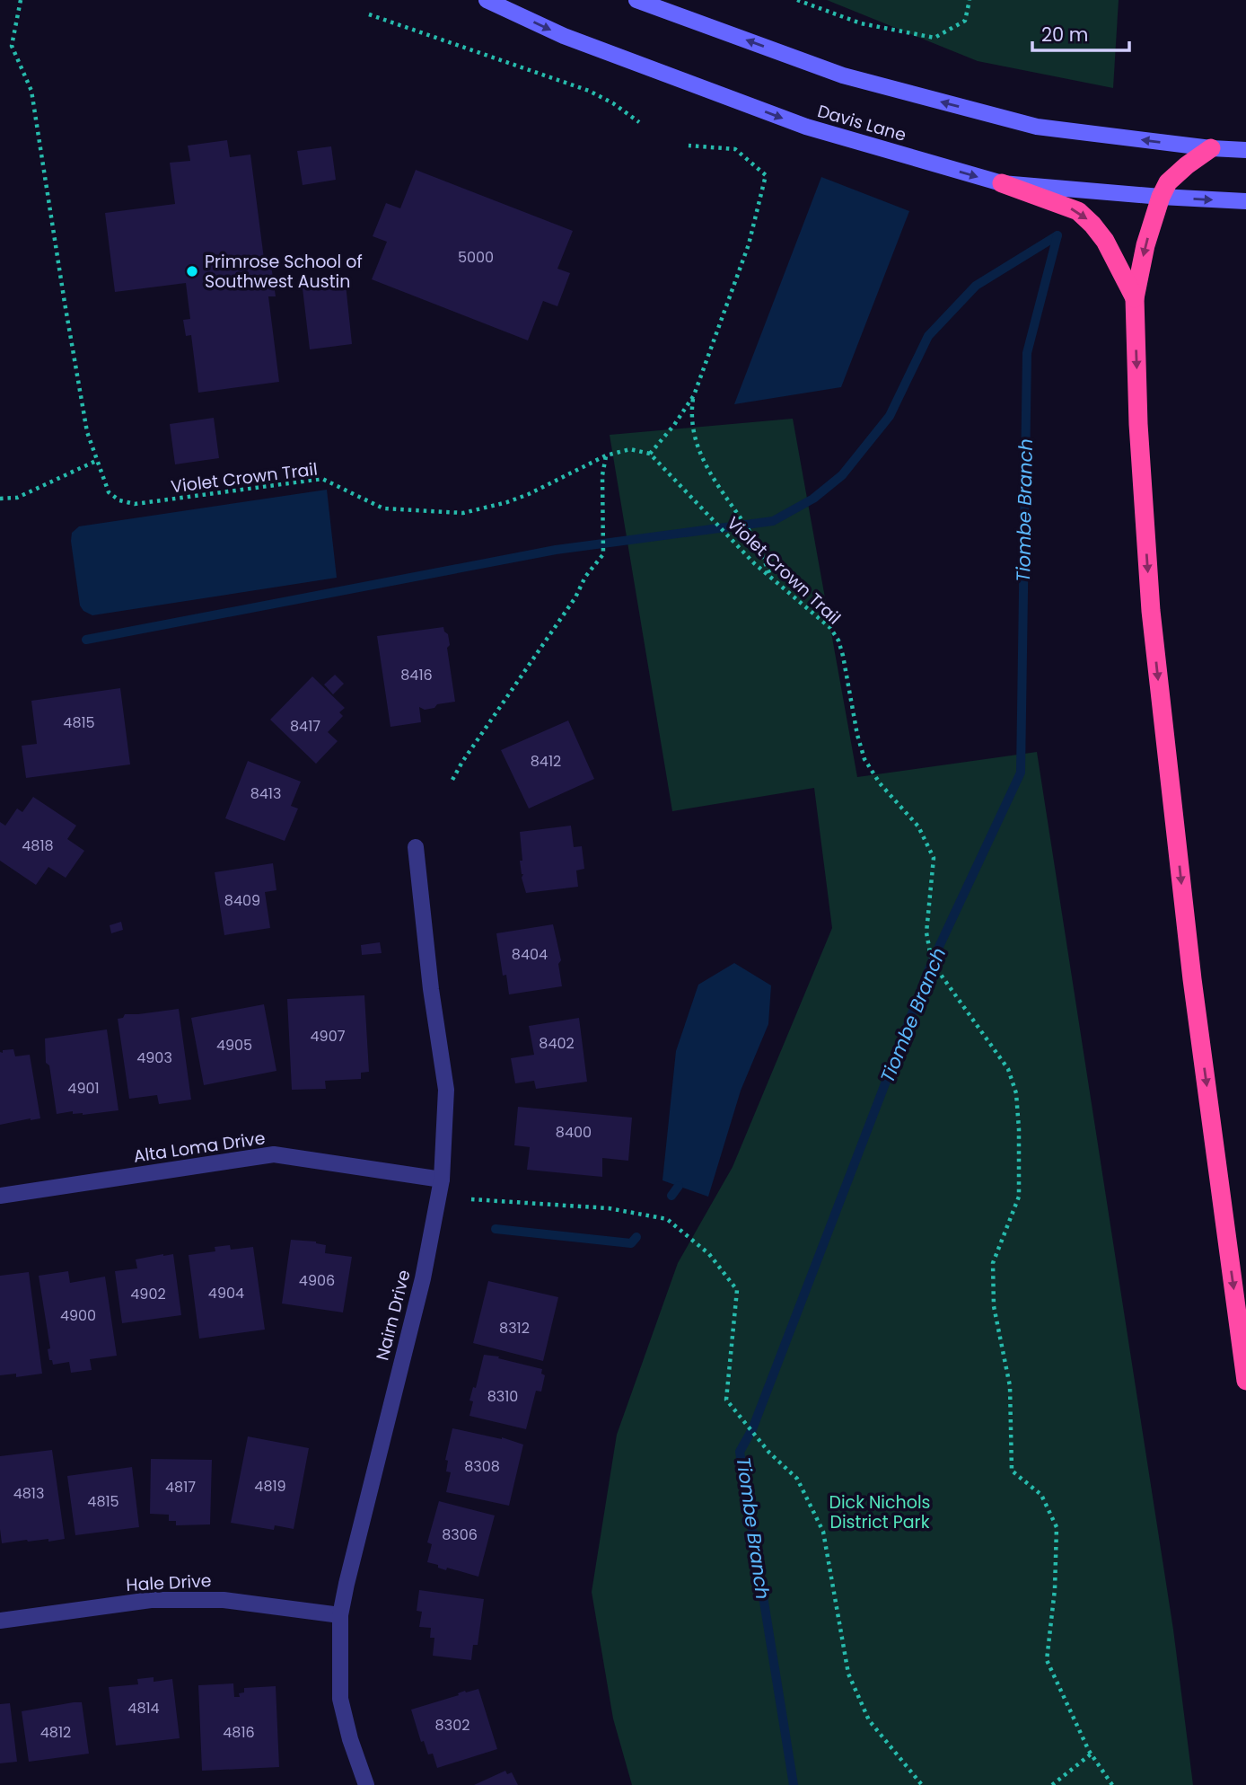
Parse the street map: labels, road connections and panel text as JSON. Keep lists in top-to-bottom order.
{
  "streets": {
    "main road": ["Davis Lane"],
    "street": ["Alta Loma Drive", "Nairn Drive", "Hale Drive"],
    "path": ["Violet Crown Trail"]
  },
  "crossings": [
    ["Alta Loma Drive", "Nairn Drive"],
    ["Nairn Drive", "Hale Drive"]
  ],
  "water": ["Tiombe Branch"],
  "parks": ["Dick Nichols District Park"],
  "places": ["Primrose School of Southwest Austin"],
  "house_numbers": [
    "5000",
    "8416",
    "4815",
    "8417",
    "8412",
    "8413",
    "4818",
    "8409",
    "8404",
    "4907",
    "8402",
    "4905",
    "4903",
    "4901",
    "8400",
    "4906",
    "4904",
    "4902",
    "4900",
    "8312",
    "8310",
    "8308",
    "4819",
    "4817",
    "4813",
    "4815",
    "8306",
    "4814",
    "8302",
    "4812",
    "4816"
  ],
  "scale_bar": "20 m"
}
